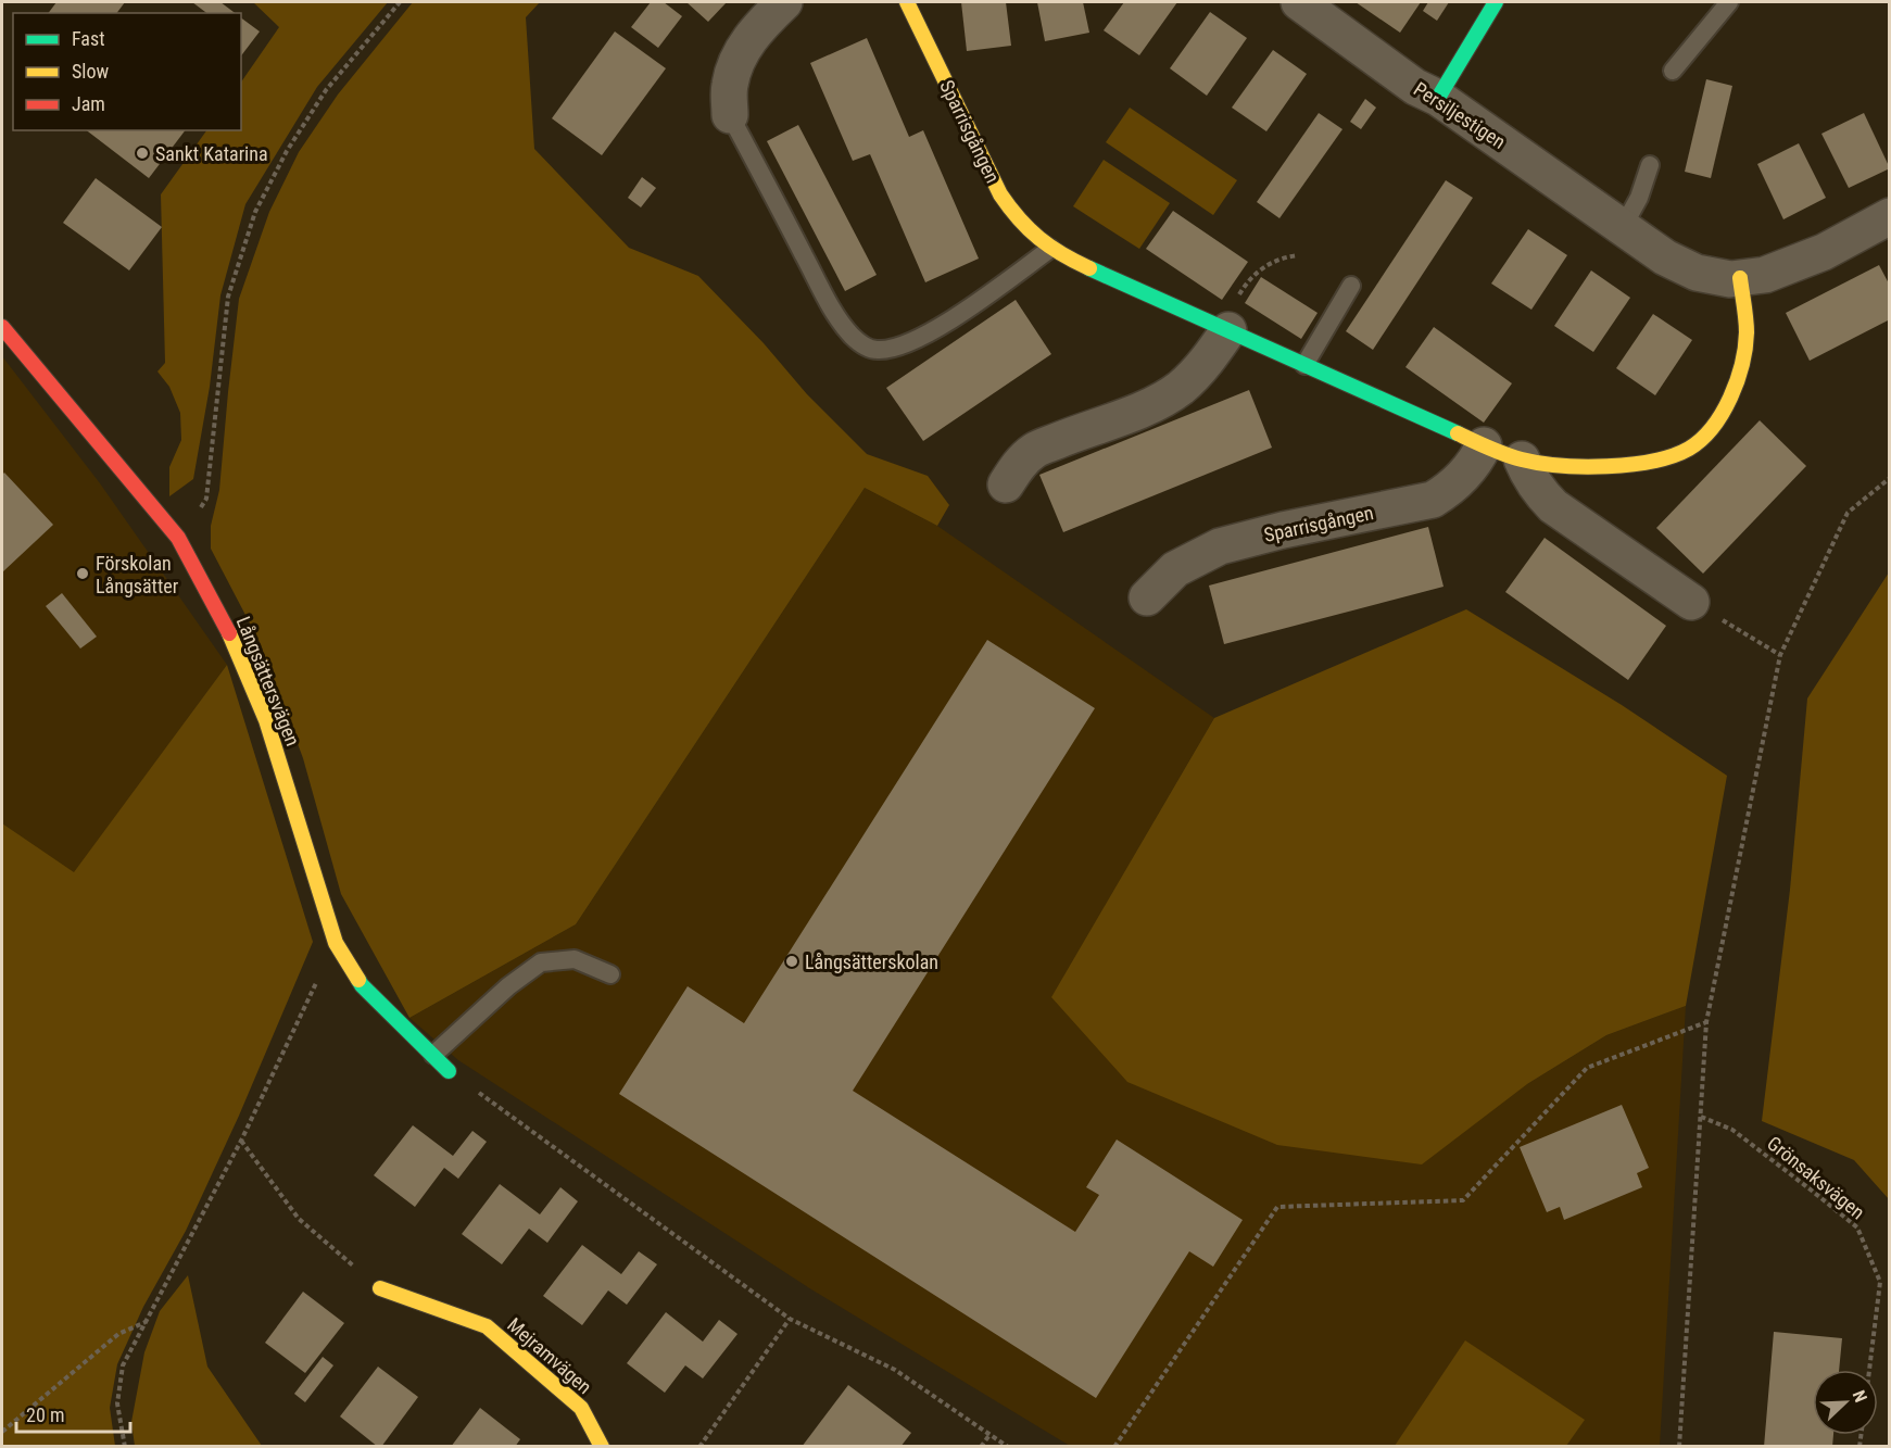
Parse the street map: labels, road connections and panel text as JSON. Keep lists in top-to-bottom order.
{
  "streets": {
    "street": [
      "Persiljestigen",
      "Sparrisgången",
      "Långsättersvägen",
      "Mejramvägen"
    ],
    "path": ["Grönsaksvägen"]
  },
  "crossings": [
    ["Persiljestigen", "Sparrisgången"]
  ],
  "places": ["Sankt Katarina", "Förskolan Långsätter", "Långsätterskolan"],
  "legend": ["Fast", "Slow", "Jam"],
  "scale_bar": "20 m",
  "north": "top right"
}
